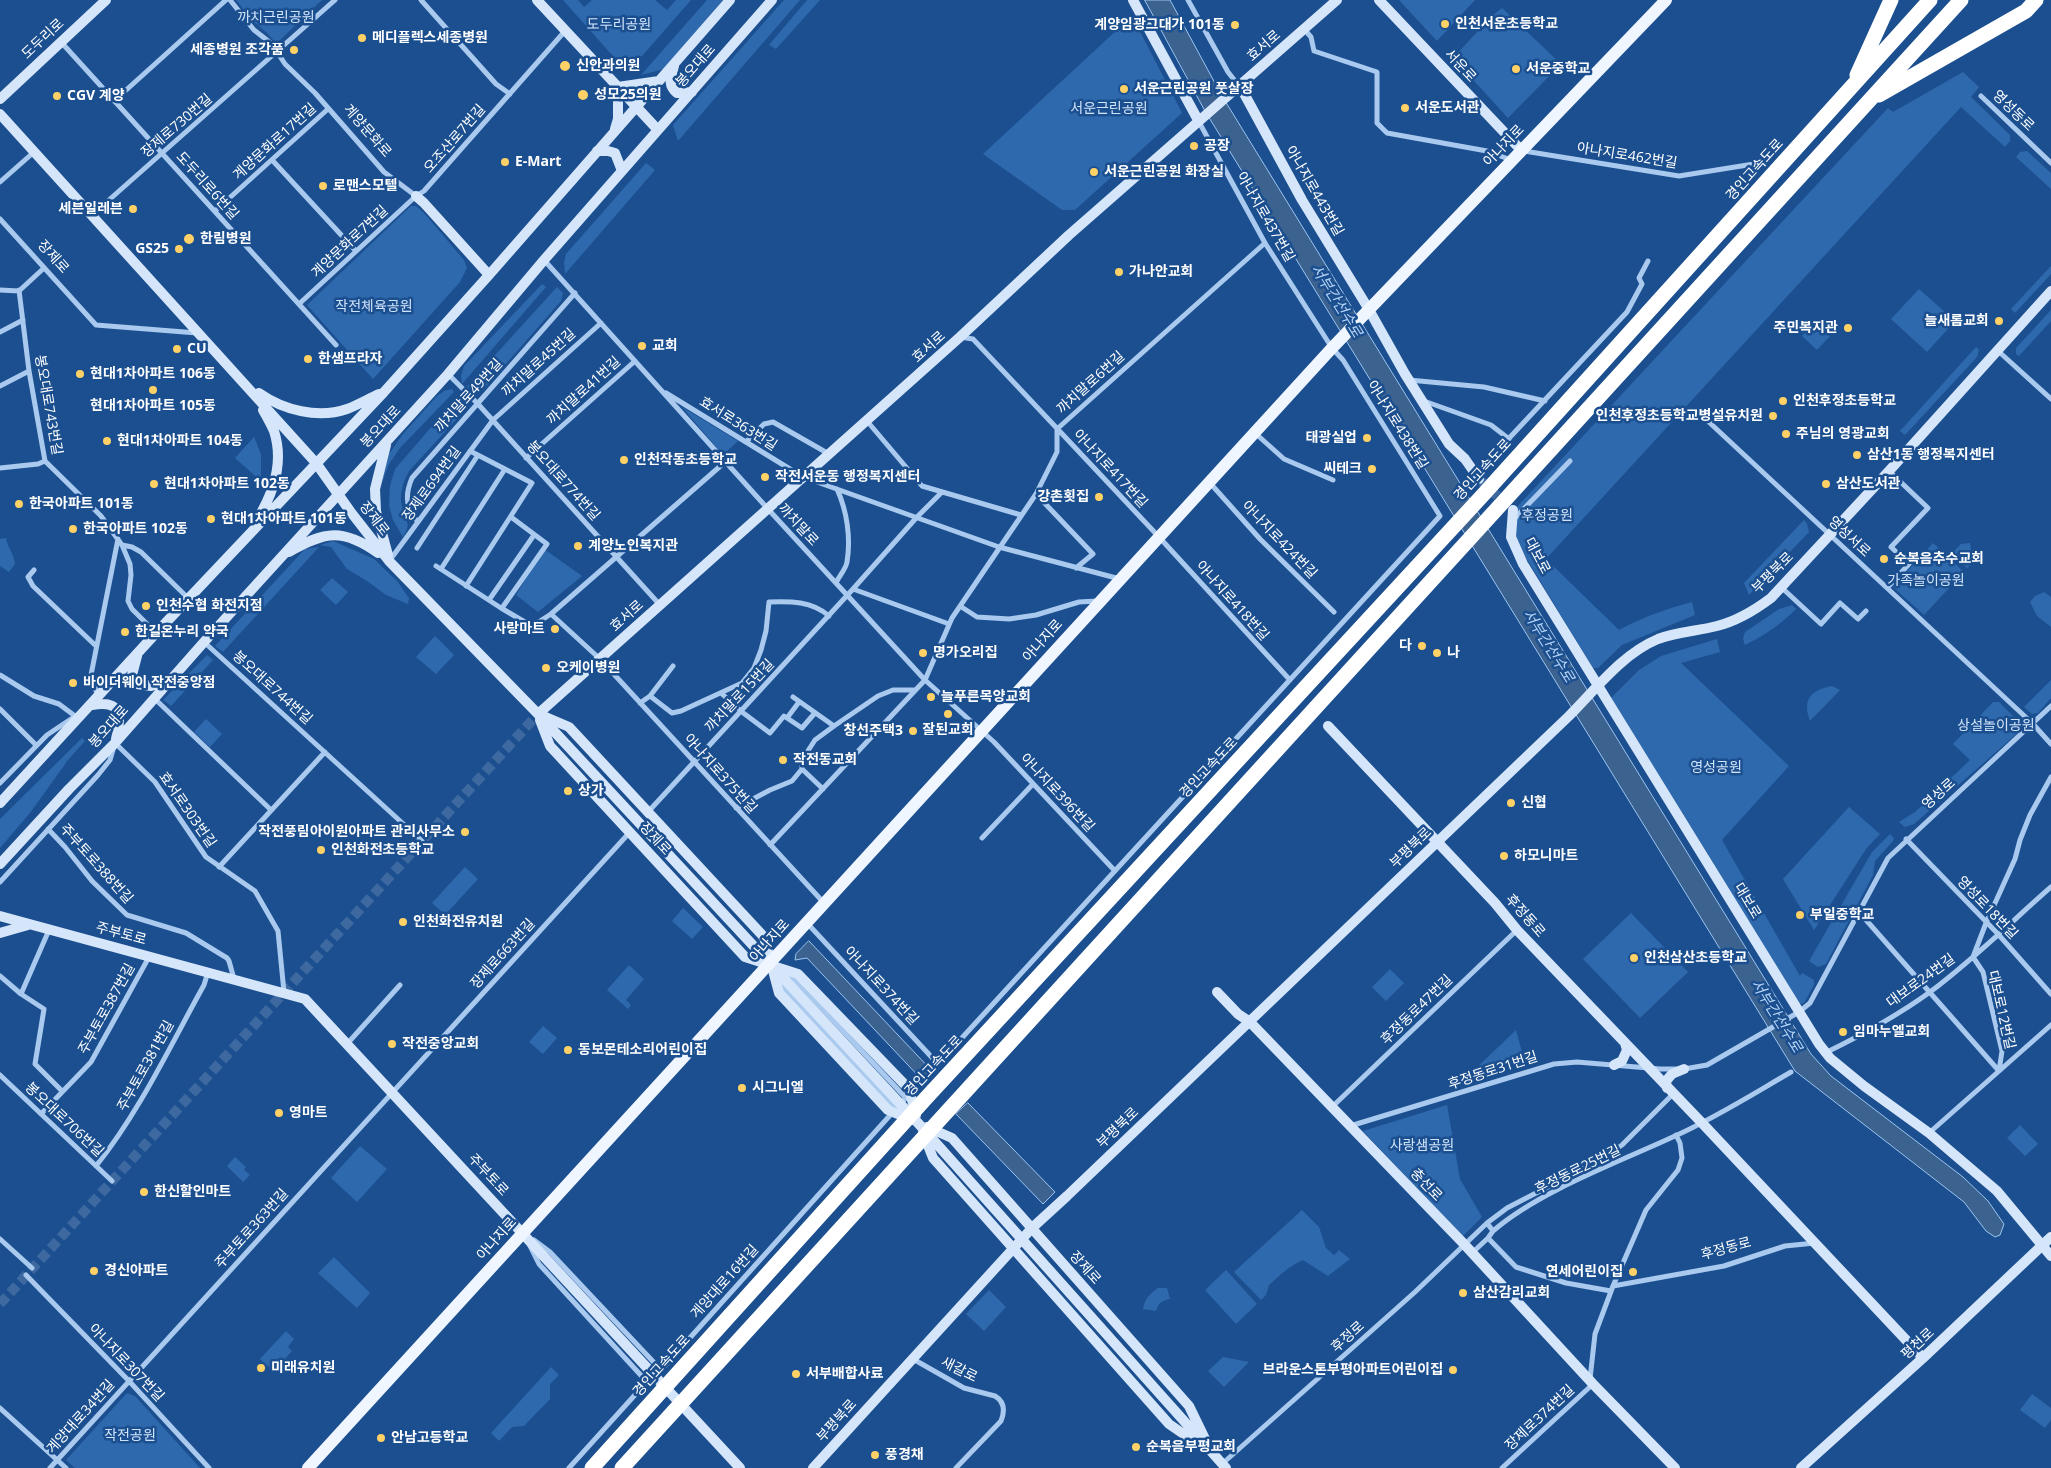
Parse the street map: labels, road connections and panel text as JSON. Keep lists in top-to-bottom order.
{
  "streets": {
    "highway": ["경인고속도로"],
    "main road": [
      "도두리로",
      "효서로",
      "봉오대로",
      "서운로",
      "계양문화로",
      "아나지로",
      "아나지로443번길",
      "장제로",
      "대보로",
      "부평북로",
      "후정동로",
      "주부토로",
      "충선로",
      "평천로"
    ],
    "street": [
      "영성동로",
      "장제로730번길",
      "오조산로7번길",
      "계양문화로17번길",
      "아나지로462번길",
      "도두리로6번길",
      "아나지로437번길",
      "계양문화로7번길",
      "까치말로45번길",
      "까치말로6번길",
      "까치말로41번길",
      "까치말로49번길",
      "봉오대로743번길",
      "효서로363번길",
      "아나지로438번길",
      "아나지로417번길",
      "봉오대로774번길",
      "장제로694번길",
      "까치말로",
      "영성서로",
      "아나지로424번길",
      "아나지로418번길",
      "봉오대로744번길",
      "까치말로15번길",
      "아나지로375번길",
      "아나지로396번길",
      "영성로",
      "효서로303번길",
      "주부토로388번길",
      "영성로18번길",
      "장제로663번길",
      "대보로24번길",
      "아나지로374번길",
      "주부토로387번길",
      "후정동로47번길",
      "대보로12번길",
      "주부토로381번길",
      "후정동로31번길",
      "봉오대로706번길",
      "후정동로25번길",
      "주부토로363번길",
      "계양대로16번길",
      "후정로",
      "아나지로307번길",
      "새갈로",
      "계양대로34번길",
      "장제로374번길"
    ]
  },
  "crossings": [
    ["도두리로", "도두리로6번길"],
    ["효서로", "아나지로443번길"],
    ["효서로", "아나지로437번길"],
    ["효서로", "장제로"],
    ["효서로", "효서로363번길"],
    ["효서로", "아나지로417번길"],
    ["효서로", "봉오대로774번길"],
    ["효서로", "까치말로"],
    ["효서로", "아나지로375번길"],
    ["봉오대로", "계양문화로"],
    ["봉오대로", "장제로"],
    ["봉오대로", "봉오대로743번길"],
    ["봉오대로", "봉오대로774번길"],
    ["봉오대로", "까치말로"],
    ["봉오대로", "봉오대로744번길"],
    ["봉오대로", "효서로303번길"],
    ["서운로", "아나지로"],
    ["서운로", "아나지로462번길"],
    ["장제로730번길", "계양문화로"],
    ["장제로730번길", "도두리로6번길"],
    ["장제로730번길", "장제로"],
    ["계양문화로", "오조산로7번길"],
    ["계양문화로", "계양문화로17번길"],
    ["계양문화로", "계양문화로7번길"],
    ["오조산로7번길", "계양문화로7번길"],
    ["계양문화로17번길", "도두리로6번길"],
    ["아나지로", "아나지로462번길"],
    ["아나지로", "아나지로443번길"],
    ["아나지로", "아나지로437번길"],
    ["아나지로", "장제로"],
    ["아나지로", "효서로363번길"],
    ["아나지로", "아나지로438번길"],
    ["아나지로", "아나지로417번길"],
    ["아나지로", "까치말로"],
    ["아나지로", "아나지로424번길"],
    ["아나지로", "아나지로418번길"],
    ["아나지로", "아나지로375번길"],
    ["아나지로", "아나지로396번길"],
    ["아나지로", "주부토로"],
    ["아나지로", "아나지로374번길"],
    ["도두리로6번길", "계양문화로7번길"],
    ["아나지로437번길", "까치말로6번길"],
    ["아나지로437번길", "아나지로438번길"],
    ["장제로", "장제로694번길"],
    ["장제로", "부평북로"],
    ["장제로", "까치말로15번길"],
    ["장제로", "장제로663번길"],
    ["장제로", "후정로"],
    ["까치말로45번길", "봉오대로774번길"],
    ["까치말로45번길", "장제로694번길"],
    ["까치말로45번길", "까치말로"],
    ["까치말로6번길", "효서로363번길"],
    ["까치말로6번길", "아나지로417번길"],
    ["까치말로6번길", "까치말로"],
    ["까치말로41번길", "봉오대로774번길"],
    ["까치말로41번길", "까치말로"],
    ["까치말로49번길", "봉오대로774번길"],
    ["까치말로49번길", "장제로694번길"],
    ["까치말로49번길", "까치말로"],
    ["효서로363번길", "까치말로"],
    ["효서로363번길", "까치말로15번길"],
    ["아나지로438번길", "아나지로418번길"],
    ["아나지로417번길", "아나지로418번길"],
    ["봉오대로774번길", "장제로694번길"],
    ["까치말로", "까치말로15번길"],
    ["까치말로", "아나지로396번길"],
    ["영성서로", "부평북로"],
    ["영성서로", "영성로"],
    ["대보로", "부평북로"],
    ["대보로", "영성로"],
    ["대보로", "대보로24번길"],
    ["대보로", "대보로12번길"],
    ["대보로", "평천로"],
    ["부평북로", "후정동로"],
    ["부평북로", "충선로"],
    ["부평북로", "새갈로"],
    ["까치말로15번길", "아나지로375번길"],
    ["아나지로396번길", "아나지로374번길"],
    ["영성로", "영성로18번길"],
    ["영성로", "후정동로31번길"],
    ["효서로303번길", "주부토로"],
    ["주부토로388번길", "주부토로"],
    ["영성로18번길", "대보로24번길"],
    ["후정동로", "후정동로47번길"],
    ["후정동로", "후정동로31번길"],
    ["후정동로", "후정동로25번길"],
    ["후정동로", "후정로"],
    ["후정동로", "평천로"],
    ["주부토로", "장제로663번길"],
    ["주부토로", "주부토로387번길"],
    ["주부토로", "주부토로381번길"],
    ["주부토로", "주부토로363번길"],
    ["장제로663번길", "주부토로363번길"],
    ["대보로24번길", "대보로12번길"],
    ["주부토로387번길", "봉오대로706번길"],
    ["후정동로47번길", "충선로"],
    ["주부토로381번길", "봉오대로706번길"],
    ["후정동로31번길", "충선로"],
    ["충선로", "후정로"],
    ["충선로", "장제로374번길"],
    ["주부토로363번길", "아나지로307번길"],
    ["주부토로363번길", "계양대로34번길"],
    ["아나지로307번길", "계양대로34번길"]
  ],
  "water": ["서부간선수로"],
  "parks": [
    "까치근린공원",
    "도두리공원",
    "서운근린공원",
    "작전체육공원",
    "후정공원",
    "가족놀이공원",
    "상설놀이공원",
    "영성공원",
    "사랑샘공원",
    "작전공원"
  ],
  "places": [
    "인천서운초등학교",
    "계양임광그대가 101동",
    "메디플렉스세종병원",
    "세종병원 조각품",
    "신안과의원",
    "서운중학교",
    "서운근린공원 풋살장",
    "성모25의원",
    "CGV 계양",
    "서운도서관",
    "공장",
    "E-Mart",
    "서운근린공원 화장실",
    "로맨스모텔",
    "세븐일레븐",
    "한림병원",
    "GS25",
    "가나안교회",
    "늘새롬교회",
    "주민복지관",
    "교회",
    "CU",
    "한샘프라자",
    "현대1차아파트 106동",
    "현대1차아파트 105동",
    "인천후정초등학교",
    "인천후정초등학교병설유치원",
    "주님의 영광교회",
    "태광실업",
    "현대1차아파트 104동",
    "삼산1동 행정복지센터",
    "인천작동초등학교",
    "씨테크",
    "작전서운동 행정복지센터",
    "현대1차아파트 102동",
    "삼산도서관",
    "강촌횟집",
    "한국아파트 101동",
    "현대1차아파트 101동",
    "한국아파트 102동",
    "계양노인복지관",
    "순복음추수교회",
    "인천수협 화전지점",
    "사랑마트",
    "한길온누리 약국",
    "다",
    "명가오리집",
    "나",
    "오케이병원",
    "바이더웨이 작전중앙점",
    "늘푸른목양교회",
    "잘된교회",
    "창선주택3",
    "작전동교회",
    "상가",
    "신협",
    "작전풍림아이원아파트 관리사무소",
    "인천화전초등학교",
    "하모니마트",
    "부일중학교",
    "인천화전유치원",
    "인천삼산초등학교",
    "임마누엘교회",
    "작전중앙교회",
    "동보몬테소리어린이집",
    "시그니엘",
    "영마트",
    "한신할인마트",
    "경신아파트",
    "연세어린이집",
    "삼산감리교회",
    "미래유치원",
    "브라운스톤부평아파트어린이집",
    "서부배합사료",
    "안남고등학교",
    "순복음부평교회",
    "풍경채"
  ]
}
